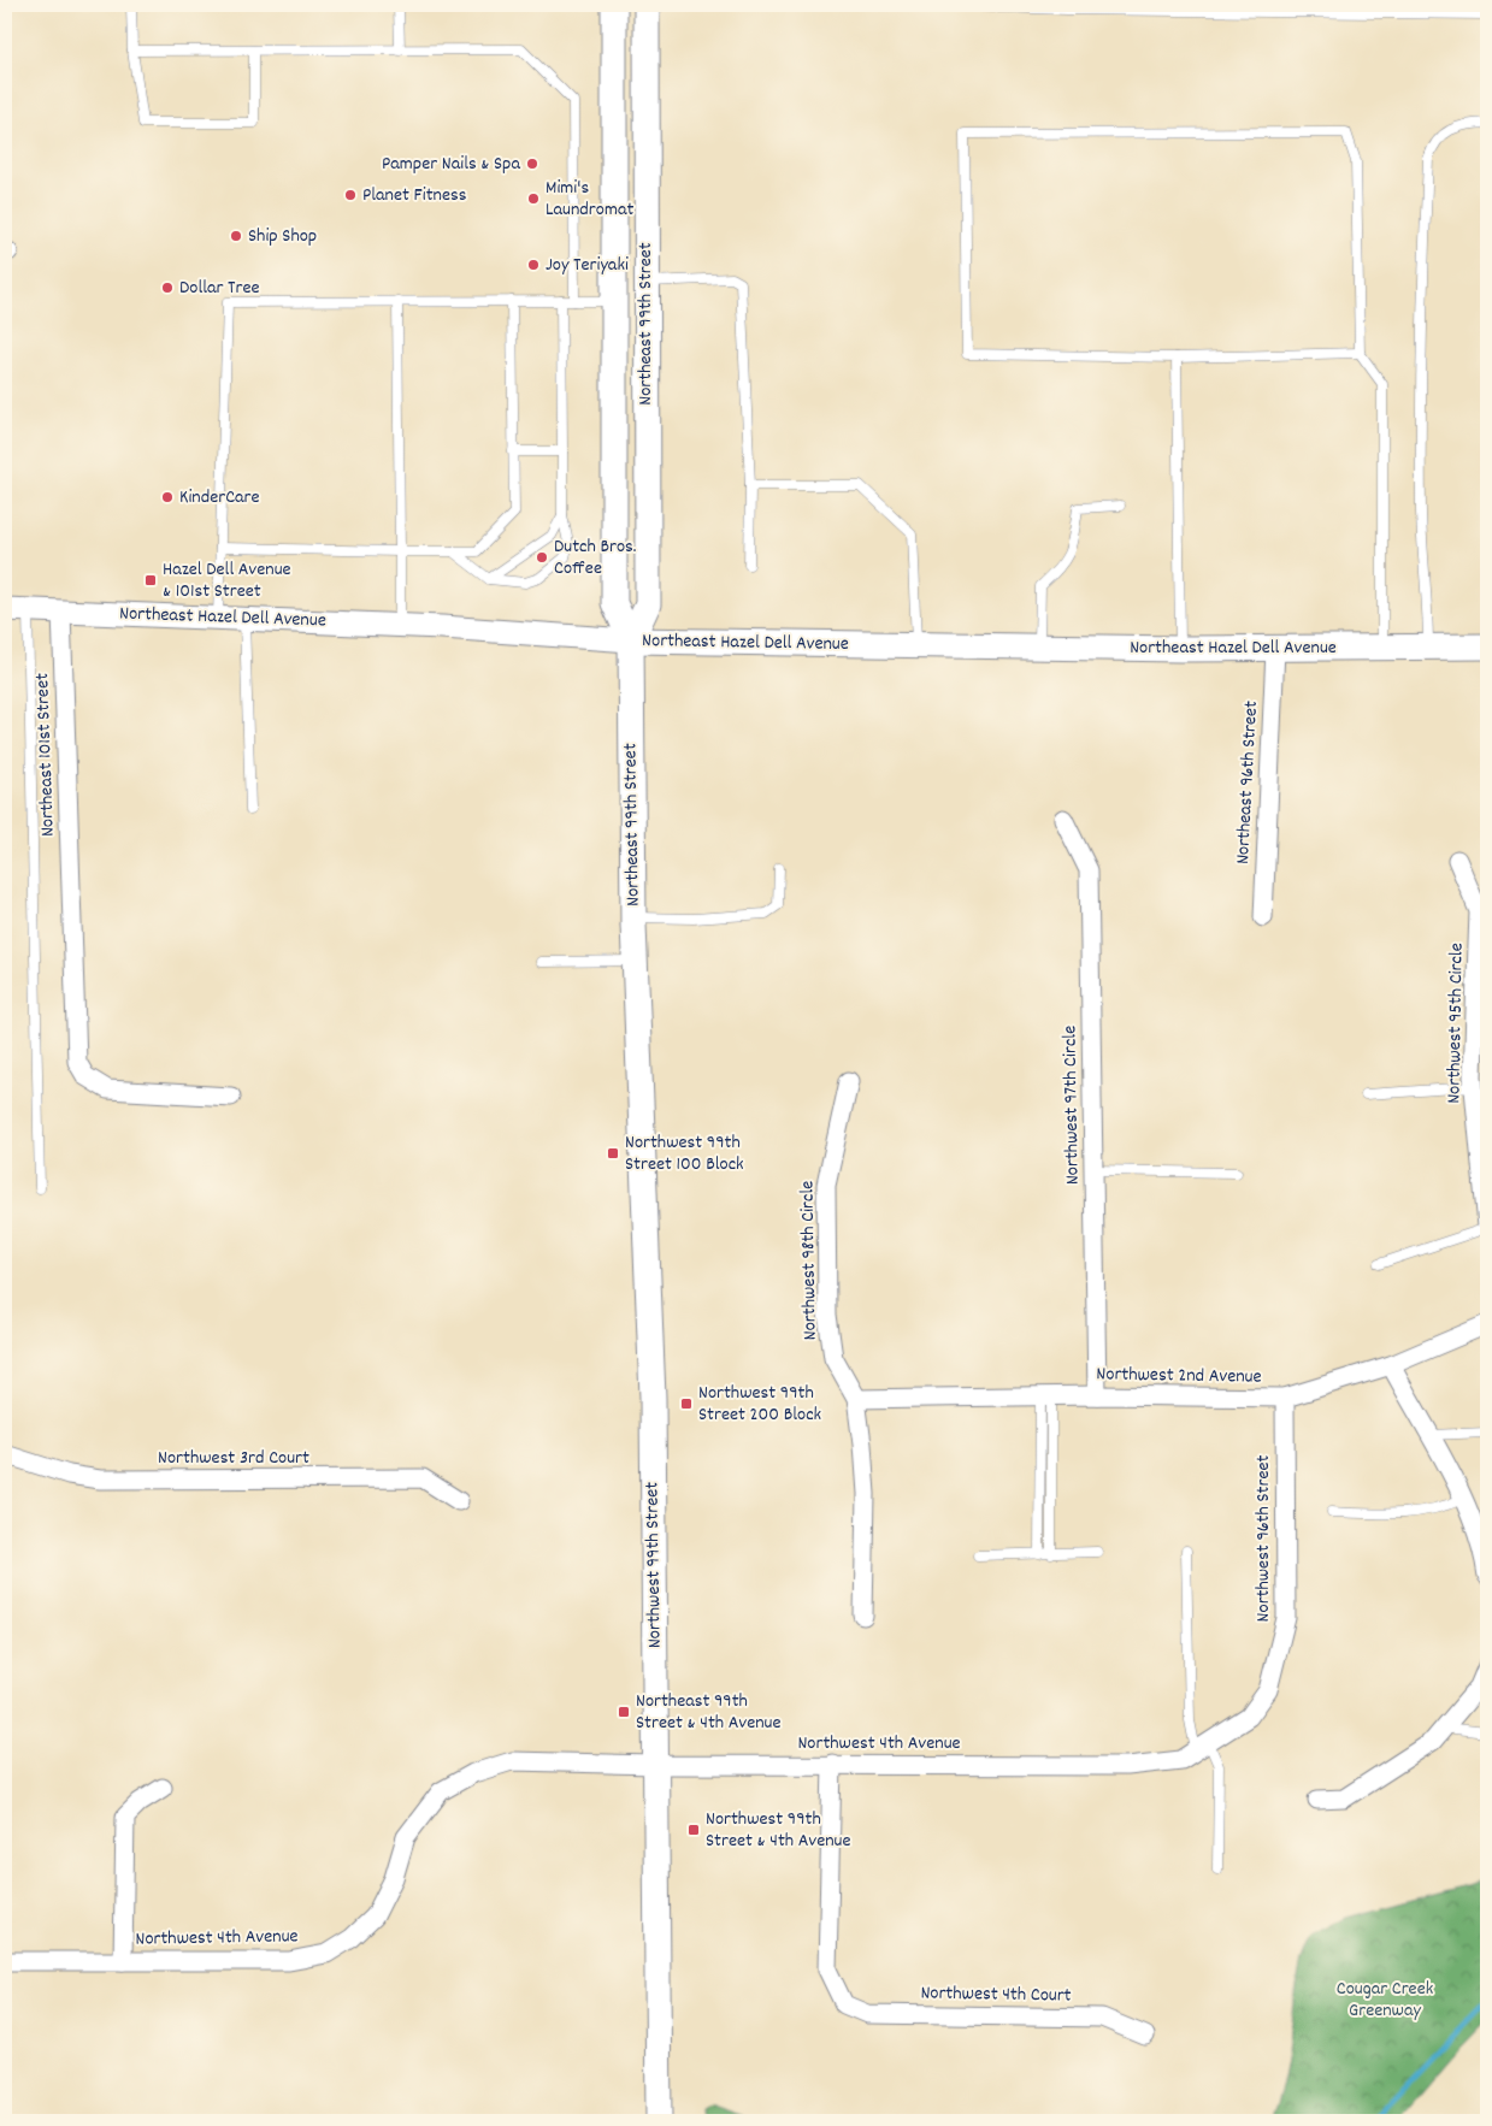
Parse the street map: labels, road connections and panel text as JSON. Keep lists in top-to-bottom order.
{
  "streets": {
    "main road": ["Northeast 99th Street", "Northeast Hazel Dell Avenue", "Northwest 99th Street"],
    "street": [
      "Northeast 101st Street",
      "Northeast 96th Street",
      "Northwest 95th Circle",
      "Northwest 97th Circle",
      "Northwest 98th Circle",
      "Northwest 2nd Avenue",
      "Northwest 3rd Court",
      "Northwest 96th Street",
      "Northwest 4th Avenue",
      "Northwest 4th Court"
    ]
  },
  "crossings": [
    ["Northeast 99th Street", "Northeast Hazel Dell Avenue"],
    ["Northeast 99th Street", "Northwest 99th Street"],
    ["Northeast Hazel Dell Avenue", "Northeast 101st Street"],
    ["Northeast Hazel Dell Avenue", "Northeast 96th Street"],
    ["Northwest 97th Circle", "Northwest 2nd Avenue"],
    ["Northwest 98th Circle", "Northwest 2nd Avenue"],
    ["Northwest 2nd Avenue", "Northwest 96th Street"],
    ["Northwest 96th Street", "Northwest 4th Avenue"],
    ["Northwest 99th Street", "Northwest 4th Avenue"],
    ["Northwest 4th Avenue", "Northwest 4th Court"]
  ],
  "parks": ["Cougar Creek Greenway"],
  "places": {
    "other": [
      "Pamper Nails & Spa",
      "Planet Fitness",
      "Mimi's Laundromat",
      "Ship Shop",
      "Joy Teriyaki",
      "Dollar Tree",
      "KinderCare",
      "Dutch Bros. Coffee"
    ],
    "transit": [
      "Hazel Dell Avenue & 101st Street",
      "Northwest 99th Street 100 Block",
      "Northwest 99th Street 200 Block",
      "Northeast 99th Street & 4th Avenue",
      "Northwest 99th Street & 4th Avenue"
    ]
  }
}
